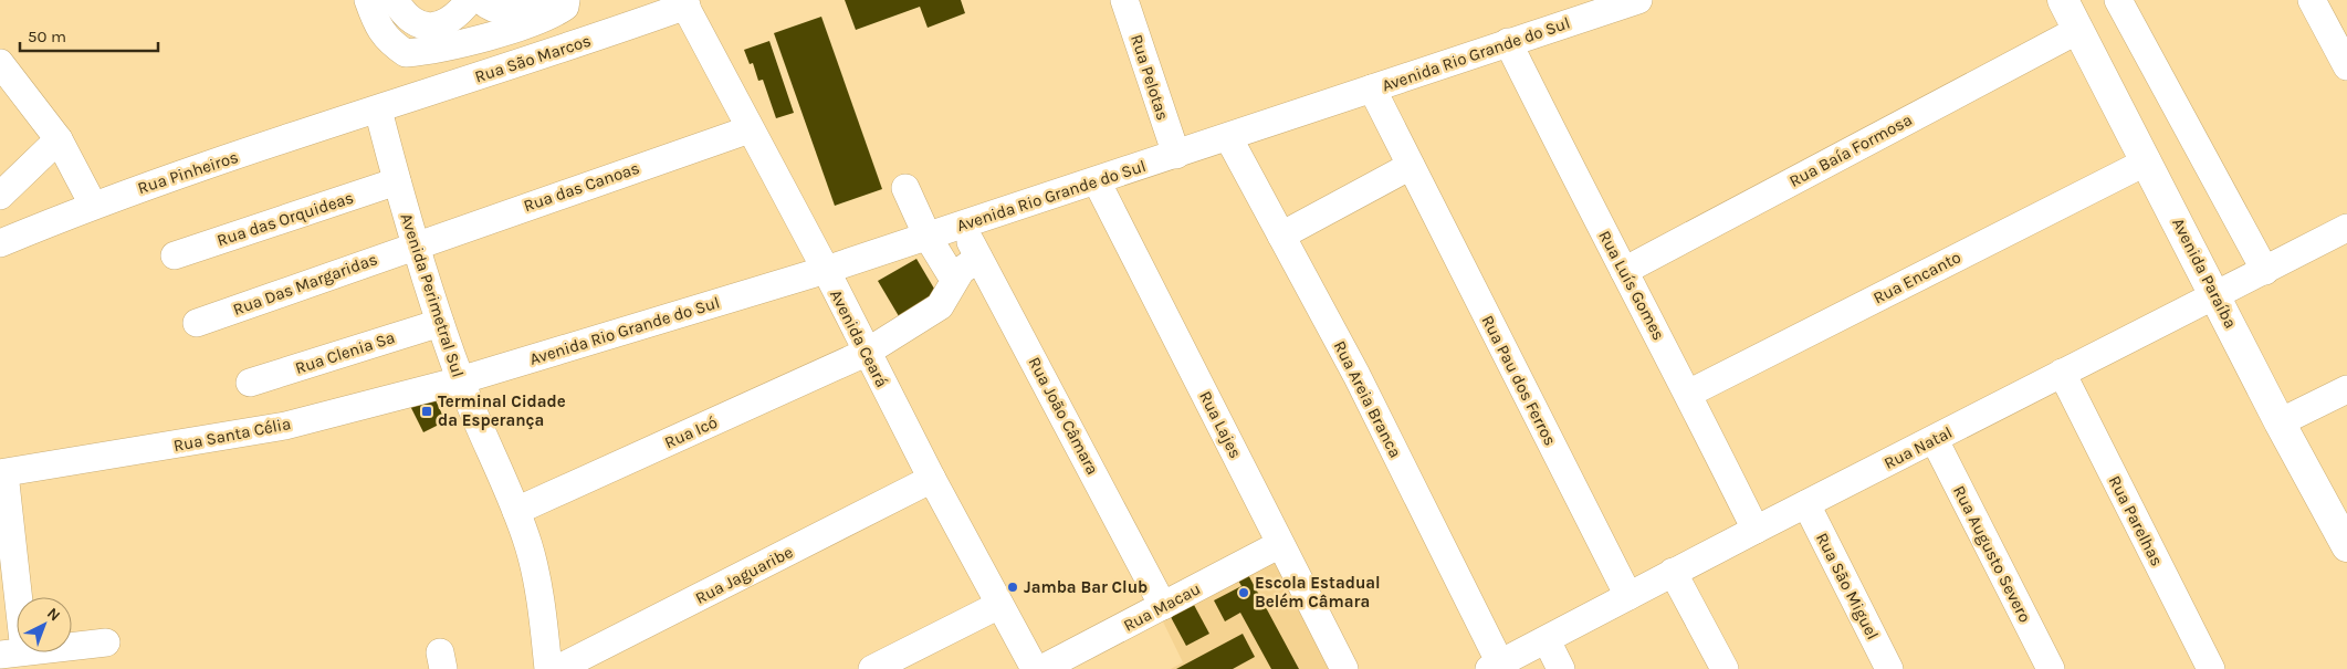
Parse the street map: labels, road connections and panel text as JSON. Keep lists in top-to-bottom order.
{
  "streets": {
    "main road": ["Avenida Paraíba"],
    "street": [
      "Avenida Rio Grande do Sul",
      "Rua São Marcos",
      "Rua Pelotas",
      "Rua Baía Formosa",
      "Rua Pinheiros",
      "Rua das Canoas",
      "Rua das Orquideas",
      "Rua Encanto",
      "Rua Das Margaridas",
      "Rua Luís Gomes",
      "Avenida Perimetral Sul",
      "Avenida Ceará",
      "Rua Clenia Sa",
      "Rua Pau dos Ferros",
      "Rua Areia Branca",
      "Rua João Câmara",
      "Rua Lajes",
      "Rua Icó",
      "Rua Santa Célia",
      "Rua Natal",
      "Rua Parelhas",
      "Rua Augusto Severo",
      "Rua Jaguaribe",
      "Rua São Miguel",
      "Rua Macau"
    ]
  },
  "crossings": [
    ["Avenida Rio Grande do Sul", "Rua Pelotas"],
    ["Avenida Rio Grande do Sul", "Rua Luís Gomes"],
    ["Avenida Rio Grande do Sul", "Avenida Perimetral Sul"],
    ["Avenida Rio Grande do Sul", "Avenida Ceará"],
    ["Avenida Rio Grande do Sul", "Rua Pau dos Ferros"],
    ["Avenida Rio Grande do Sul", "Rua Areia Branca"],
    ["Avenida Rio Grande do Sul", "Rua João Câmara"],
    ["Avenida Rio Grande do Sul", "Rua Lajes"],
    ["Avenida Rio Grande do Sul", "Rua Santa Célia"],
    ["Rua São Marcos", "Rua Pinheiros"],
    ["Rua São Marcos", "Avenida Perimetral Sul"],
    ["Rua São Marcos", "Avenida Ceará"],
    ["Rua Baía Formosa", "Avenida Paraíba"],
    ["Rua Baía Formosa", "Rua Luís Gomes"],
    ["Rua Pinheiros", "Avenida Perimetral Sul"],
    ["Rua das Canoas", "Rua Das Margaridas"],
    ["Rua das Canoas", "Avenida Perimetral Sul"],
    ["Rua das Canoas", "Avenida Ceará"],
    ["Rua das Orquideas", "Avenida Perimetral Sul"],
    ["Avenida Paraíba", "Rua Encanto"],
    ["Avenida Paraíba", "Rua Natal"],
    ["Rua Encanto", "Rua Luís Gomes"],
    ["Rua Das Margaridas", "Avenida Perimetral Sul"],
    ["Rua Luís Gomes", "Rua Natal"],
    ["Avenida Perimetral Sul", "Rua Clenia Sa"],
    ["Avenida Perimetral Sul", "Rua Icó"],
    ["Avenida Perimetral Sul", "Rua Santa Célia"],
    ["Avenida Ceará", "Rua Icó"],
    ["Avenida Ceará", "Rua Jaguaribe"],
    ["Rua Pau dos Ferros", "Rua Natal"],
    ["Rua Areia Branca", "Rua Natal"],
    ["Rua João Câmara", "Rua Icó"],
    ["Rua João Câmara", "Rua Macau"],
    ["Rua Lajes", "Rua Macau"],
    ["Rua Natal", "Rua Parelhas"],
    ["Rua Natal", "Rua Augusto Severo"],
    ["Rua Natal", "Rua São Miguel"]
  ],
  "places": {
    "transit": ["Terminal Cidade da Esperança"],
    "other": ["Jamba Bar Club", "Escola Estadual Belém Câmara"]
  },
  "scale_bar": "50 m",
  "north": "top right"
}
